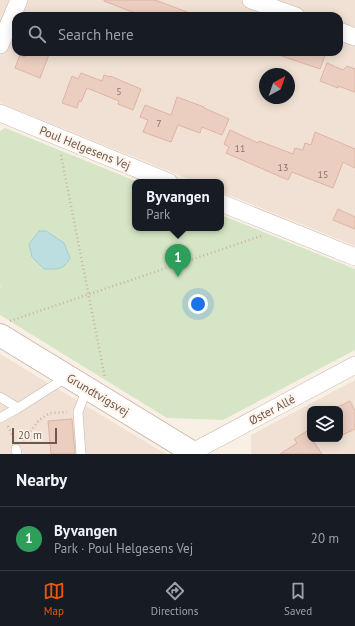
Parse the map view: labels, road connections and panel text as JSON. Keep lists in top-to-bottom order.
{
  "streets": {
    "street": ["Poul Helgesens Vej", "Grundtvigsvej", "Øster Allé"]
  },
  "crossings": [
    ["Grundtvigsvej", "Øster Allé"]
  ],
  "house_numbers": [
    "5",
    "7",
    "11",
    "13",
    "15"
  ],
  "scale_bar": "20 m",
  "north": "top right",
  "page": {
    "search": "Search here",
    "popup": ["Byvangen", "Park"],
    "pins": "1",
    "scale": "20 m",
    "heading": "Nearby",
    "list": [
      {
        "mark": "1",
        "name": "Byvangen",
        "note": "Park · Poul Helgesens Vej",
        "value": "20 m"
      }
    ],
    "nav": ["Map", "Directions", "Saved"]
  }
}
